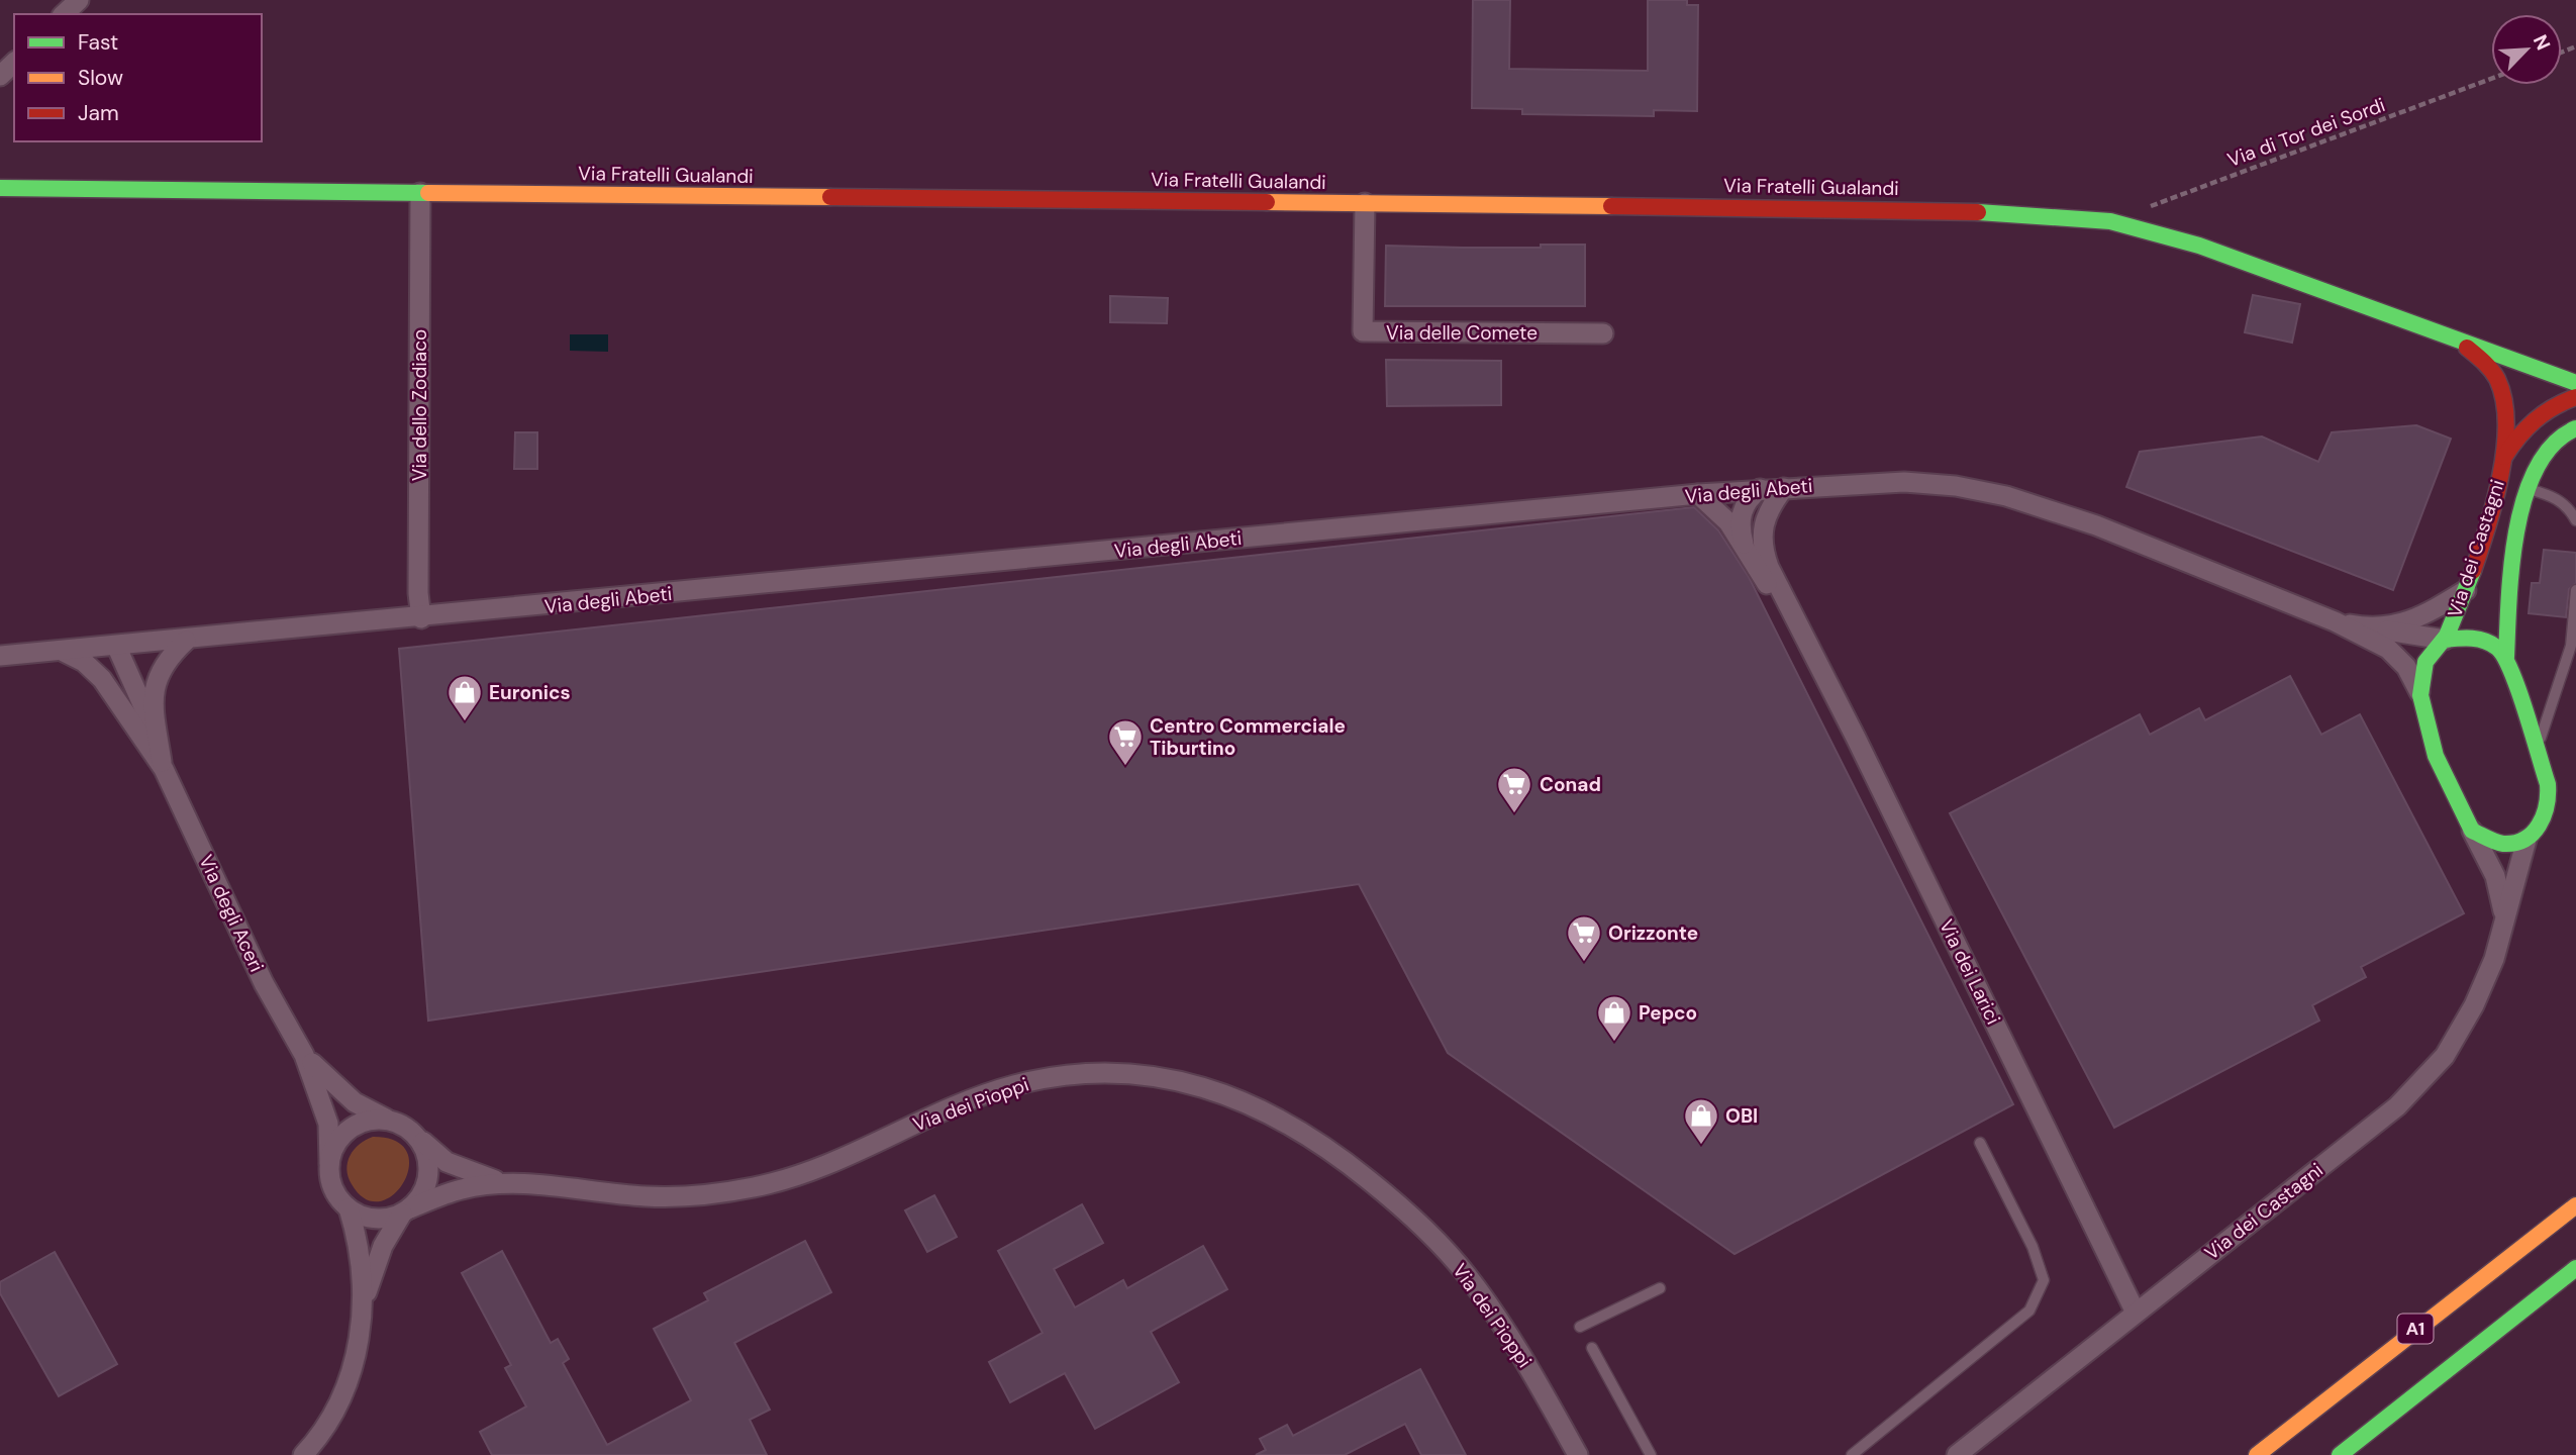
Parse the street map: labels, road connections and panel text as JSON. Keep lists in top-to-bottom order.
{
  "streets": {
    "main road": ["Via Fratelli Gualandi", "Via dei Castagni", "A1"],
    "street": [
      "Via delle Comete",
      "Via dello Zodiaco",
      "Via degli Abeti",
      "Via degli Aceri",
      "Via dei Larici",
      "Via dei Pioppi"
    ],
    "path": ["Via di Tor dei Sordi"]
  },
  "crossings": [
    ["Via Fratelli Gualandi", "Via delle Comete"],
    ["Via Fratelli Gualandi", "Via dello Zodiaco"],
    ["Via Fratelli Gualandi", "Via dei Castagni"],
    ["Via dello Zodiaco", "Via degli Abeti"],
    ["Via degli Abeti", "Via dei Castagni"],
    ["Via degli Abeti", "Via degli Aceri"],
    ["Via degli Abeti", "Via dei Larici"],
    ["Via dei Castagni", "Via dei Larici"],
    ["Via degli Aceri", "Via dei Pioppi"]
  ],
  "places": {
    "shop": ["Euronics", "Pepco", "OBI"],
    "supermarket": ["Centro Commerciale Tiburtino", "Conad", "Orizzonte"]
  },
  "legend": ["Fast", "Slow", "Jam"],
  "north": "top right"
}
